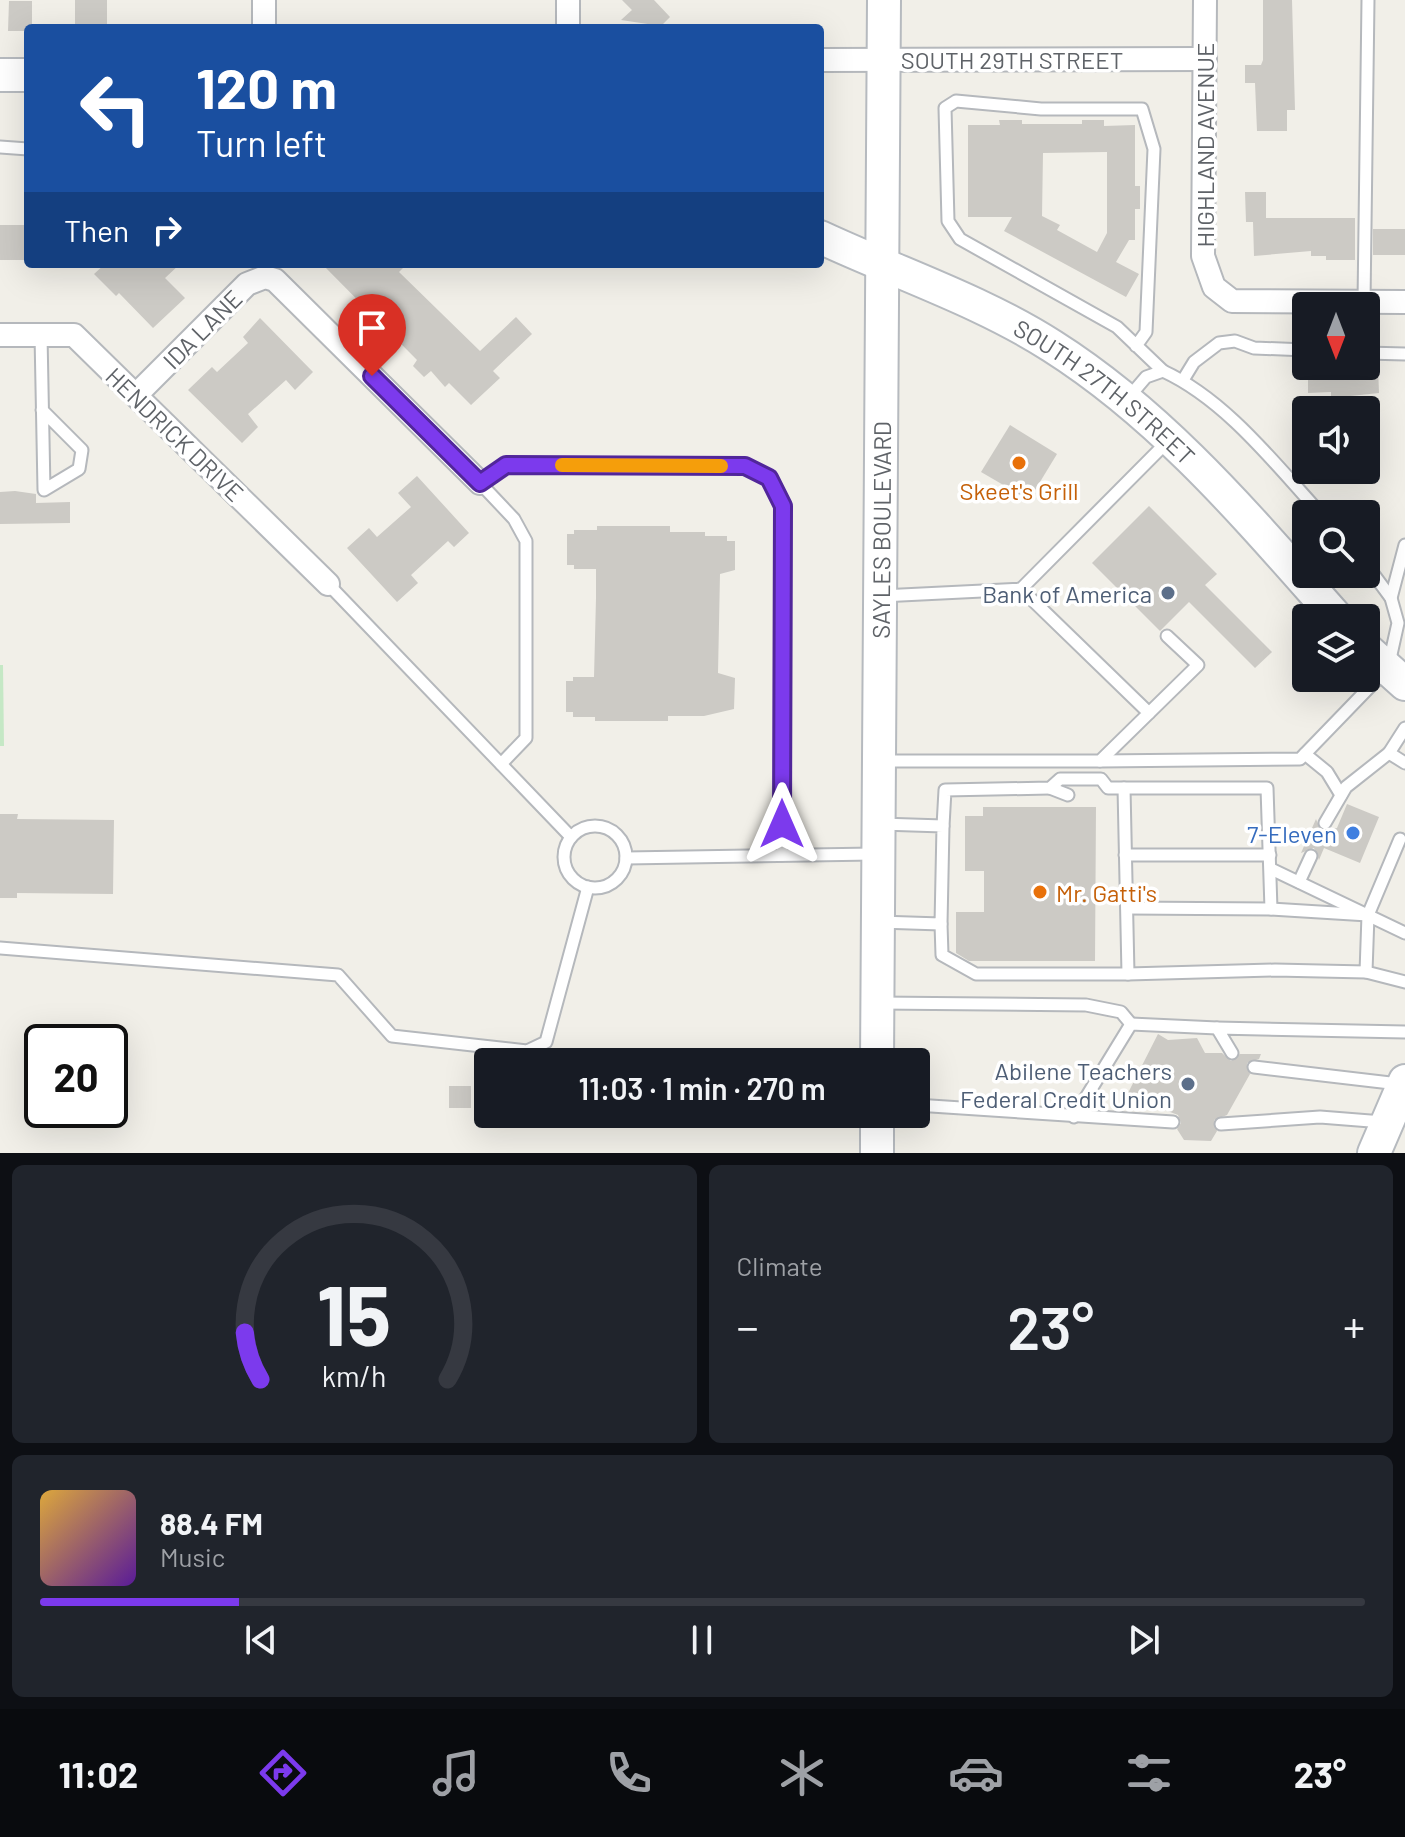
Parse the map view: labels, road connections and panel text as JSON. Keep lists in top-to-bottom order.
{
  "streets": {
    "street": [
      "SOUTH 29TH STREET",
      "HIGHLAND AVENUE",
      "IDA LANE",
      "SOUTH 27TH STREET",
      "HENDRICK DRIVE",
      "SAYLES BOULEVARD"
    ]
  },
  "crossings": [
    ["SOUTH 29TH STREET", "HIGHLAND AVENUE"],
    ["SOUTH 29TH STREET", "SAYLES BOULEVARD"],
    ["IDA LANE", "HENDRICK DRIVE"],
    ["SOUTH 27TH STREET", "SAYLES BOULEVARD"]
  ],
  "places": [
    "Skeet's Grill",
    "Bank of America",
    "7-Eleven",
    "Mr. Gatti's",
    "Abilene Teachers Federal Credit Union"
  ],
  "north": "bottom",
  "page": {
    "turn": ["120 m", "Turn left"],
    "then": "Then",
    "limit": "20",
    "trip": "11:03 · 1 min · 270 m",
    "tile": "Climate",
    "heat": ["−", "23°", "+"],
    "song": ["88.4 FM", "Music"],
    "tabs": ["11:02", "23°"],
    "gauge": ["15", "km/h"]
  }
}
